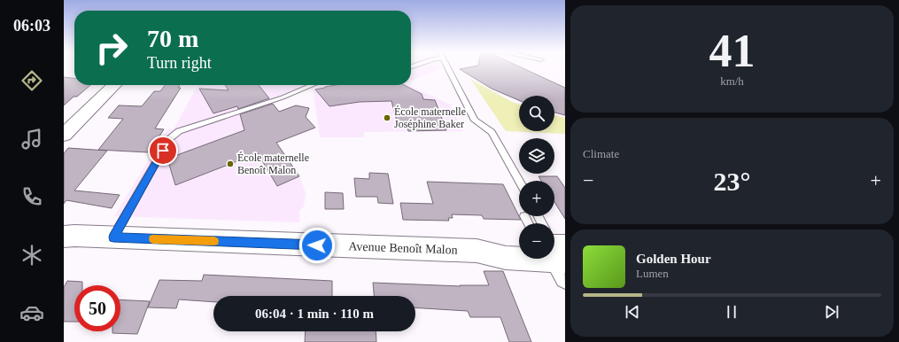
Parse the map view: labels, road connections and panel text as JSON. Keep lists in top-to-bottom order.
{
  "streets": {
    "main road": ["Avenue Benoît Malon"]
  },
  "places": ["École maternelle Joséphine Baker", "École maternelle Benoît Malon"],
  "page": {
    "tabs": "06:03",
    "tile": [
      ["41", "km/h"],
      "Climate"
    ],
    "turn": ["70 m", "Turn right"],
    "map_buttons": ["+", "−"],
    "heat": ["−", "23°", "+"],
    "song": ["Golden Hour", "Lumen"],
    "limit": "50",
    "trip": "06:04 · 1 min · 110 m"
  }
}
